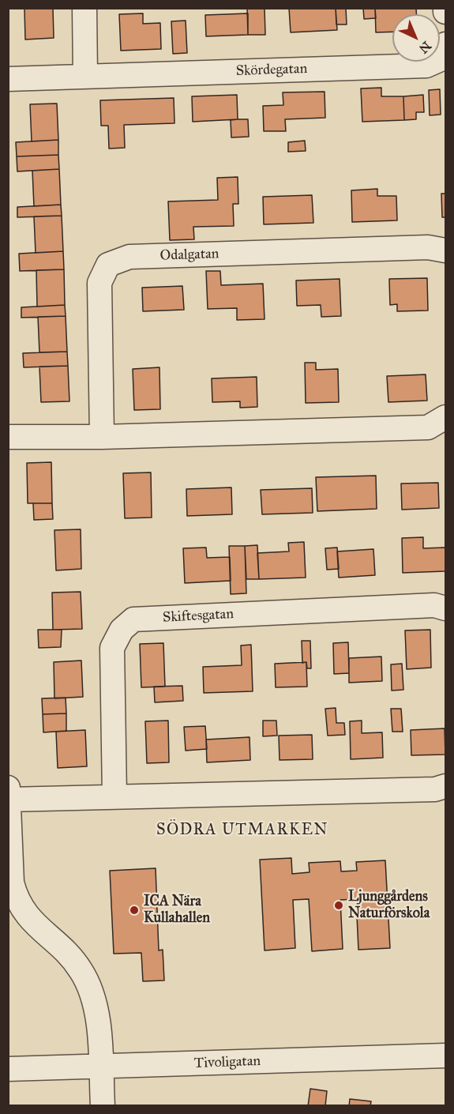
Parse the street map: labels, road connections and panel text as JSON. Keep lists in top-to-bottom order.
{
  "streets": {
    "street": [
      "Skördegatan",
      "Odalgatan",
      "Skiftesgatan",
      "Tivoligatan"
    ]
  },
  "districts": ["SÖDRA UTMARKEN"],
  "places": ["Ljunggårdens Naturförskola", "ICA Nära Kullahallen"],
  "north": "bottom right"
}
